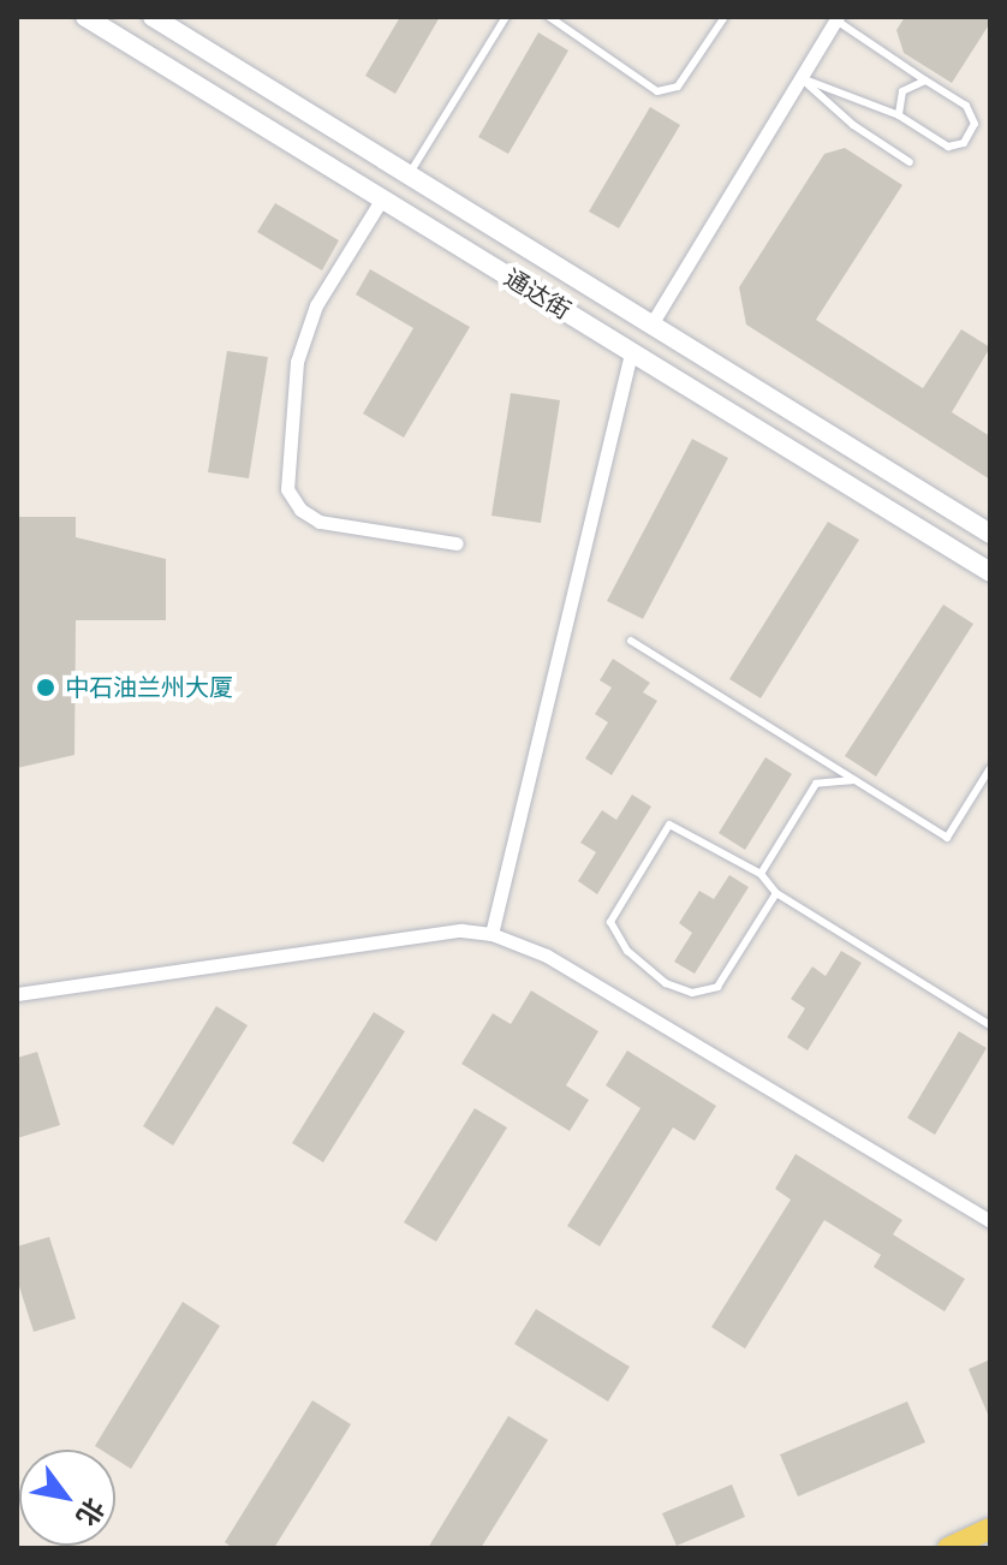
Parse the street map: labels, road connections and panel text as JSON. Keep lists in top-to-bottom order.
{
  "streets": {
    "main road": ["通达街"]
  },
  "places": ["中石油兰州大厦"],
  "north": "bottom right"
}
